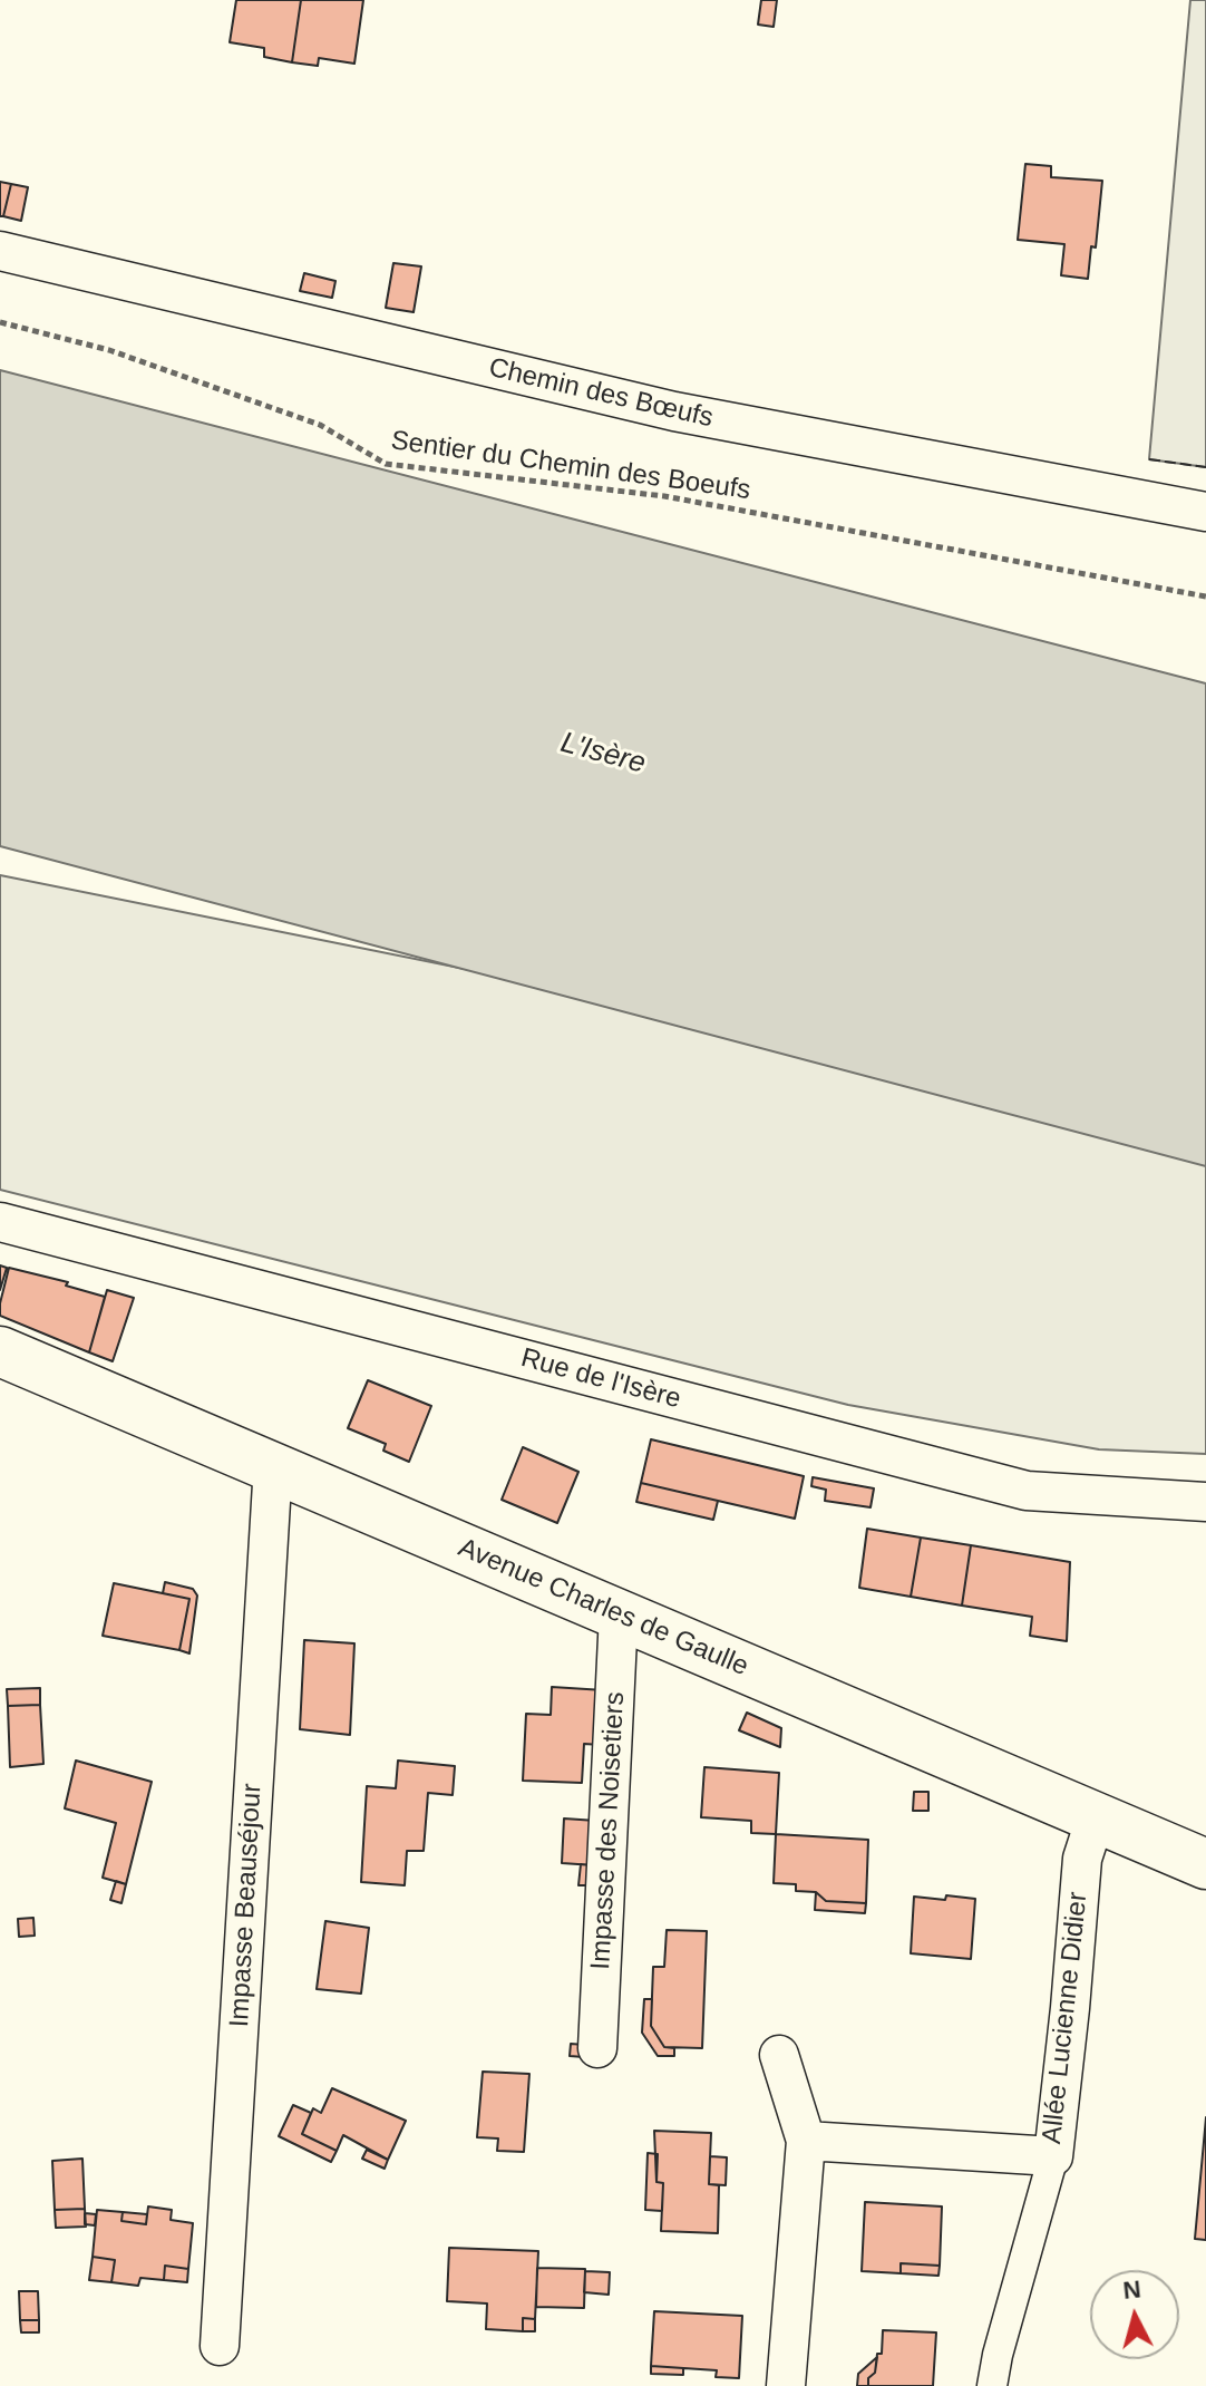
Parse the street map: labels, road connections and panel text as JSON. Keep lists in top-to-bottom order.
{
  "streets": {
    "main road": ["Avenue Charles de Gaulle"],
    "street": [
      "Chemin des Bœufs",
      "Rue de l'Isère",
      "Impasse des Noisetiers",
      "Impasse Beauséjour",
      "Allée Lucienne Didier"
    ],
    "path": ["Sentier du Chemin des Boeufs"]
  },
  "crossings": [
    ["Avenue Charles de Gaulle", "Impasse des Noisetiers"],
    ["Avenue Charles de Gaulle", "Impasse Beauséjour"],
    ["Avenue Charles de Gaulle", "Allée Lucienne Didier"]
  ],
  "water": ["L'Isère"],
  "north": "top"
}
